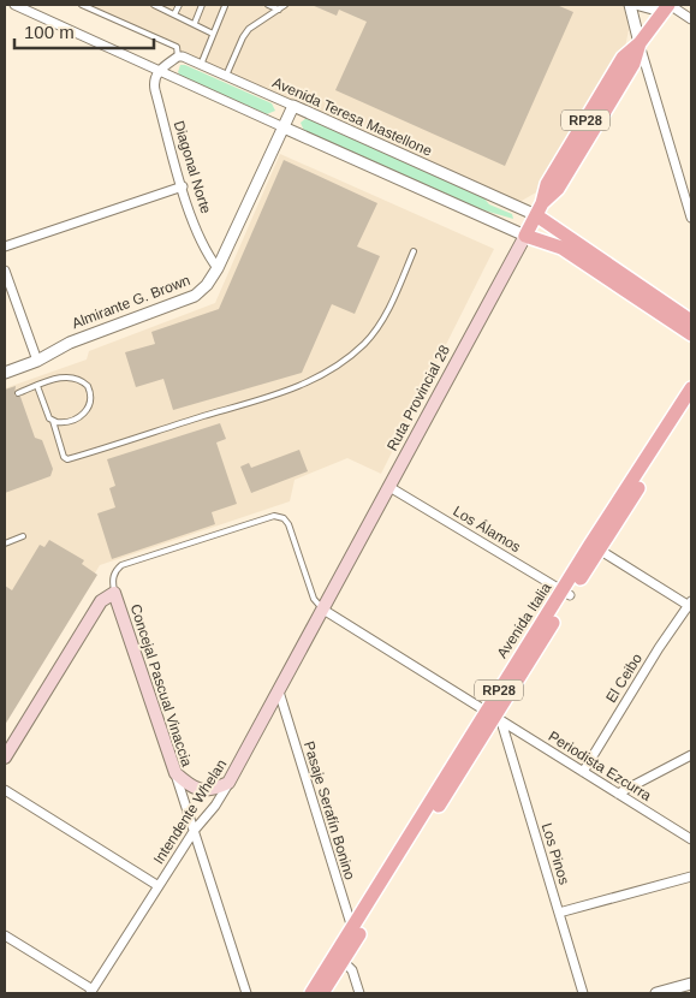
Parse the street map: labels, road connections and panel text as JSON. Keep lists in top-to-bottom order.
{
  "streets": {
    "main road": [
      "RP28",
      "Ruta Provincial 28",
      "Avenida Italia",
      "Concejal Pascual Vinaccia",
      "Intendente Whelan"
    ],
    "street": [
      "Avenida Teresa Mastellone",
      "Diagonal Norte",
      "Almirante G. Brown",
      "Los Álamos",
      "El Ceibo",
      "Periodista Ezcurra",
      "Pasaje Serafín Bonino",
      "Los Pinos"
    ]
  },
  "crossings": [
    ["Avenida Teresa Mastellone", "RP28"],
    ["Avenida Teresa Mastellone", "Almirante G. Brown"],
    ["Avenida Teresa Mastellone", "Ruta Provincial 28"],
    ["RP28", "Ruta Provincial 28"],
    ["Diagonal Norte", "Almirante G. Brown"],
    ["Ruta Provincial 28", "Los Álamos"],
    ["Ruta Provincial 28", "Periodista Ezcurra"],
    ["Ruta Provincial 28", "Intendente Whelan"],
    ["Los Álamos", "Avenida Italia"],
    ["Avenida Italia", "Periodista Ezcurra"],
    ["Avenida Italia", "Pasaje Serafín Bonino"],
    ["Avenida Italia", "Los Pinos"],
    ["El Ceibo", "Periodista Ezcurra"],
    ["Concejal Pascual Vinaccia", "Intendente Whelan"],
    ["Periodista Ezcurra", "Intendente Whelan"],
    ["Periodista Ezcurra", "Los Pinos"],
    ["Pasaje Serafín Bonino", "Intendente Whelan"]
  ],
  "scale_bar": "100 m"
}
